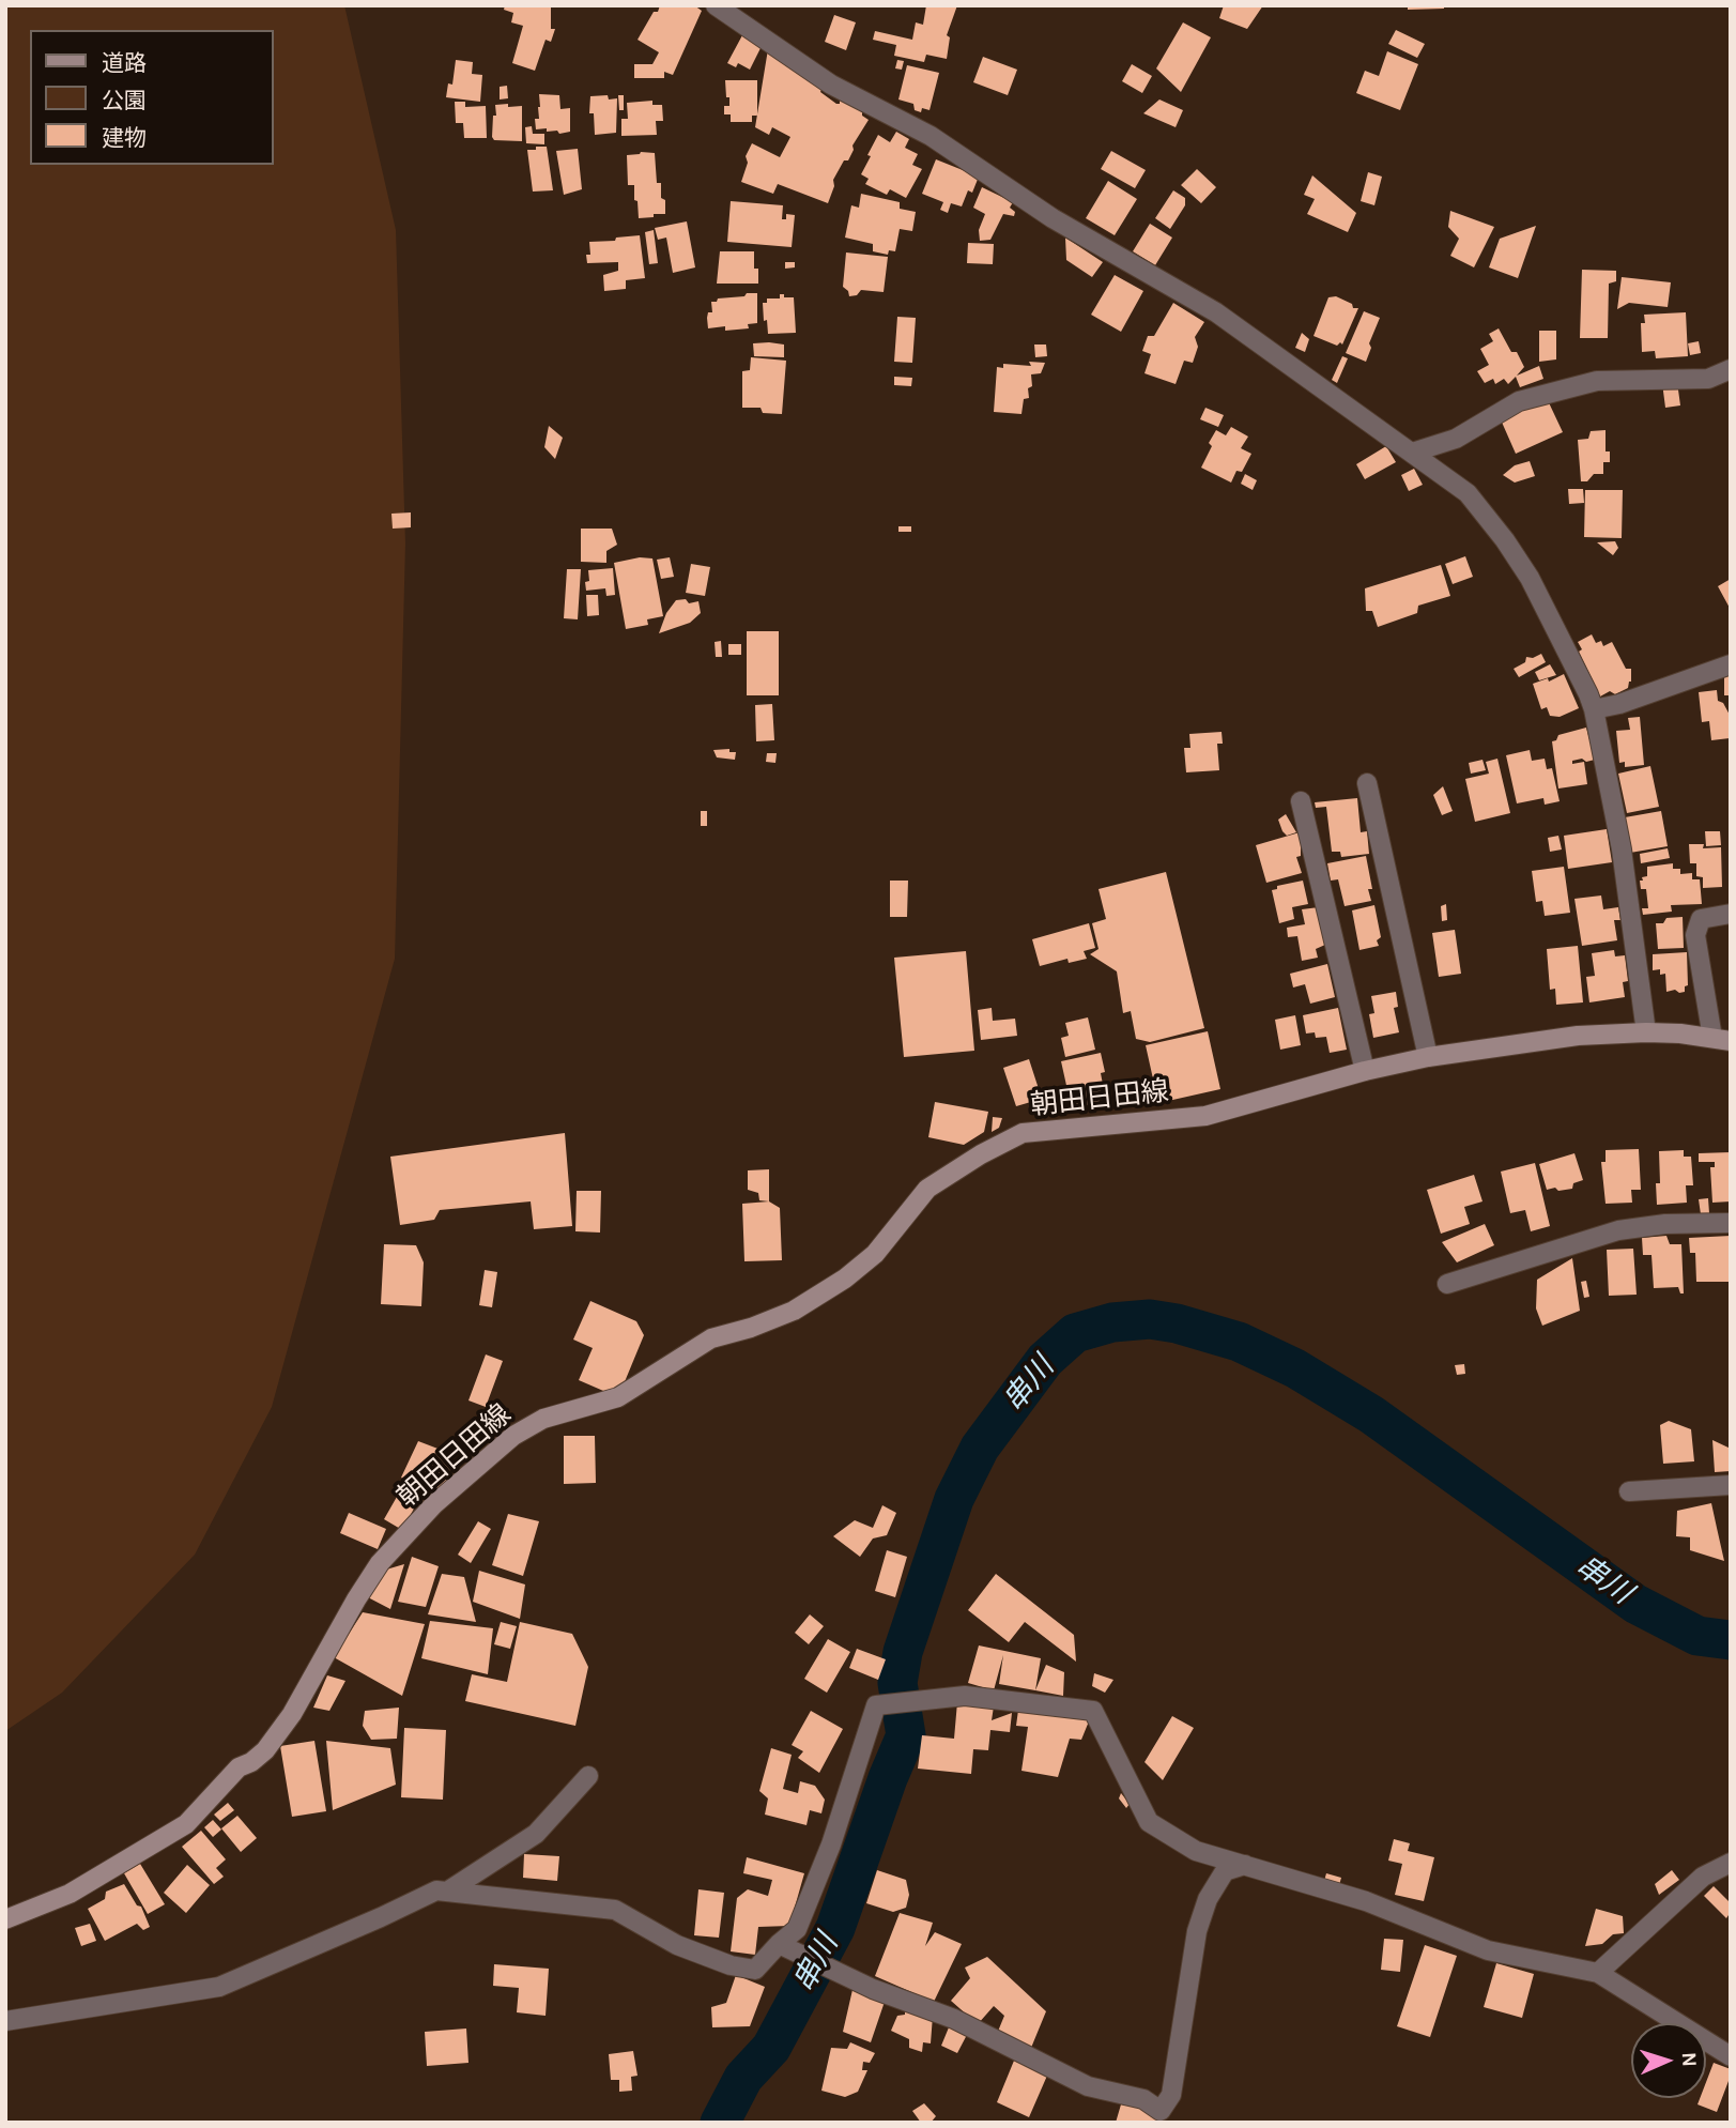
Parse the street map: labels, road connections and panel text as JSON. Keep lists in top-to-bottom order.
{
  "streets": {
    "main road": ["朝田日田線"]
  },
  "water": ["串川"],
  "legend": ["道路", "公園", "建物"],
  "north": "right"
}
